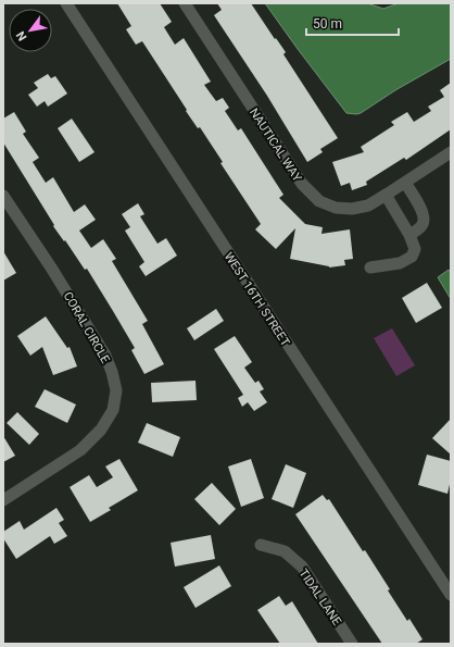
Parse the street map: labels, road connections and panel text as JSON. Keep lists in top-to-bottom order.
{
  "streets": {
    "street": [
      "NAUTICAL WAY",
      "WEST 16TH STREET",
      "CORAL CIRCLE",
      "TIDAL LANE"
    ]
  },
  "scale_bar": "50 m",
  "north": "bottom left"
}
